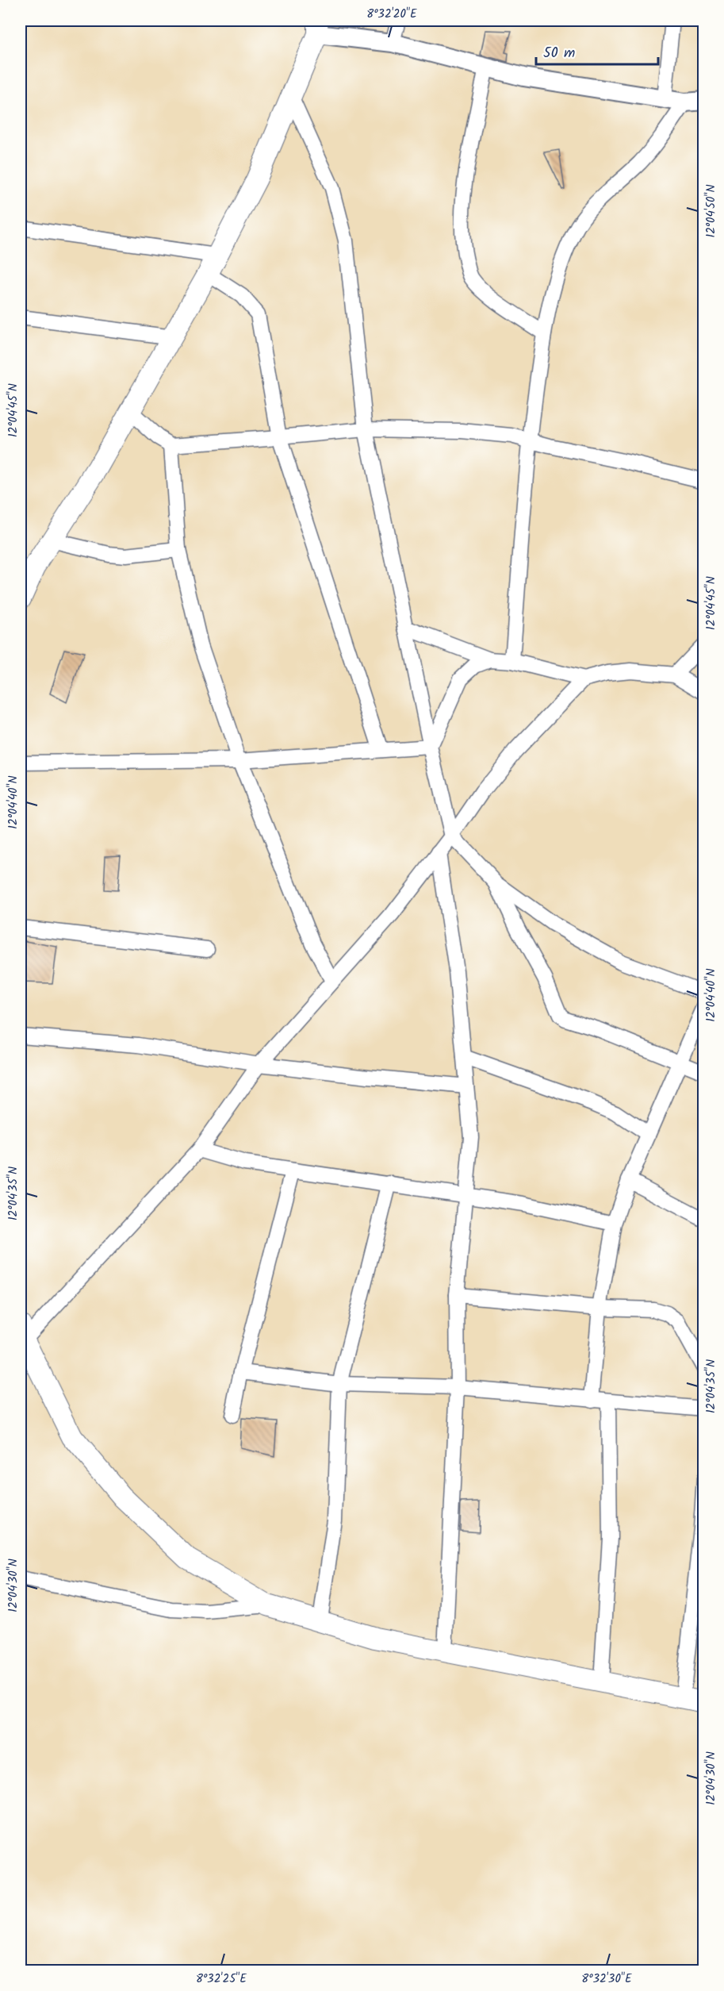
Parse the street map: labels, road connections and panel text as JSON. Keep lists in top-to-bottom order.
{
  "scale_bar": "50 m",
  "coordinates": [
    "8°32'20\"E",
    "12°04'50\"N",
    "12°04'45\"N",
    "12°04'40\"N",
    "12°04'35\"N",
    "12°04'30\"N",
    "8°32'25\"E",
    "8°32'30\"E"
  ]
}
